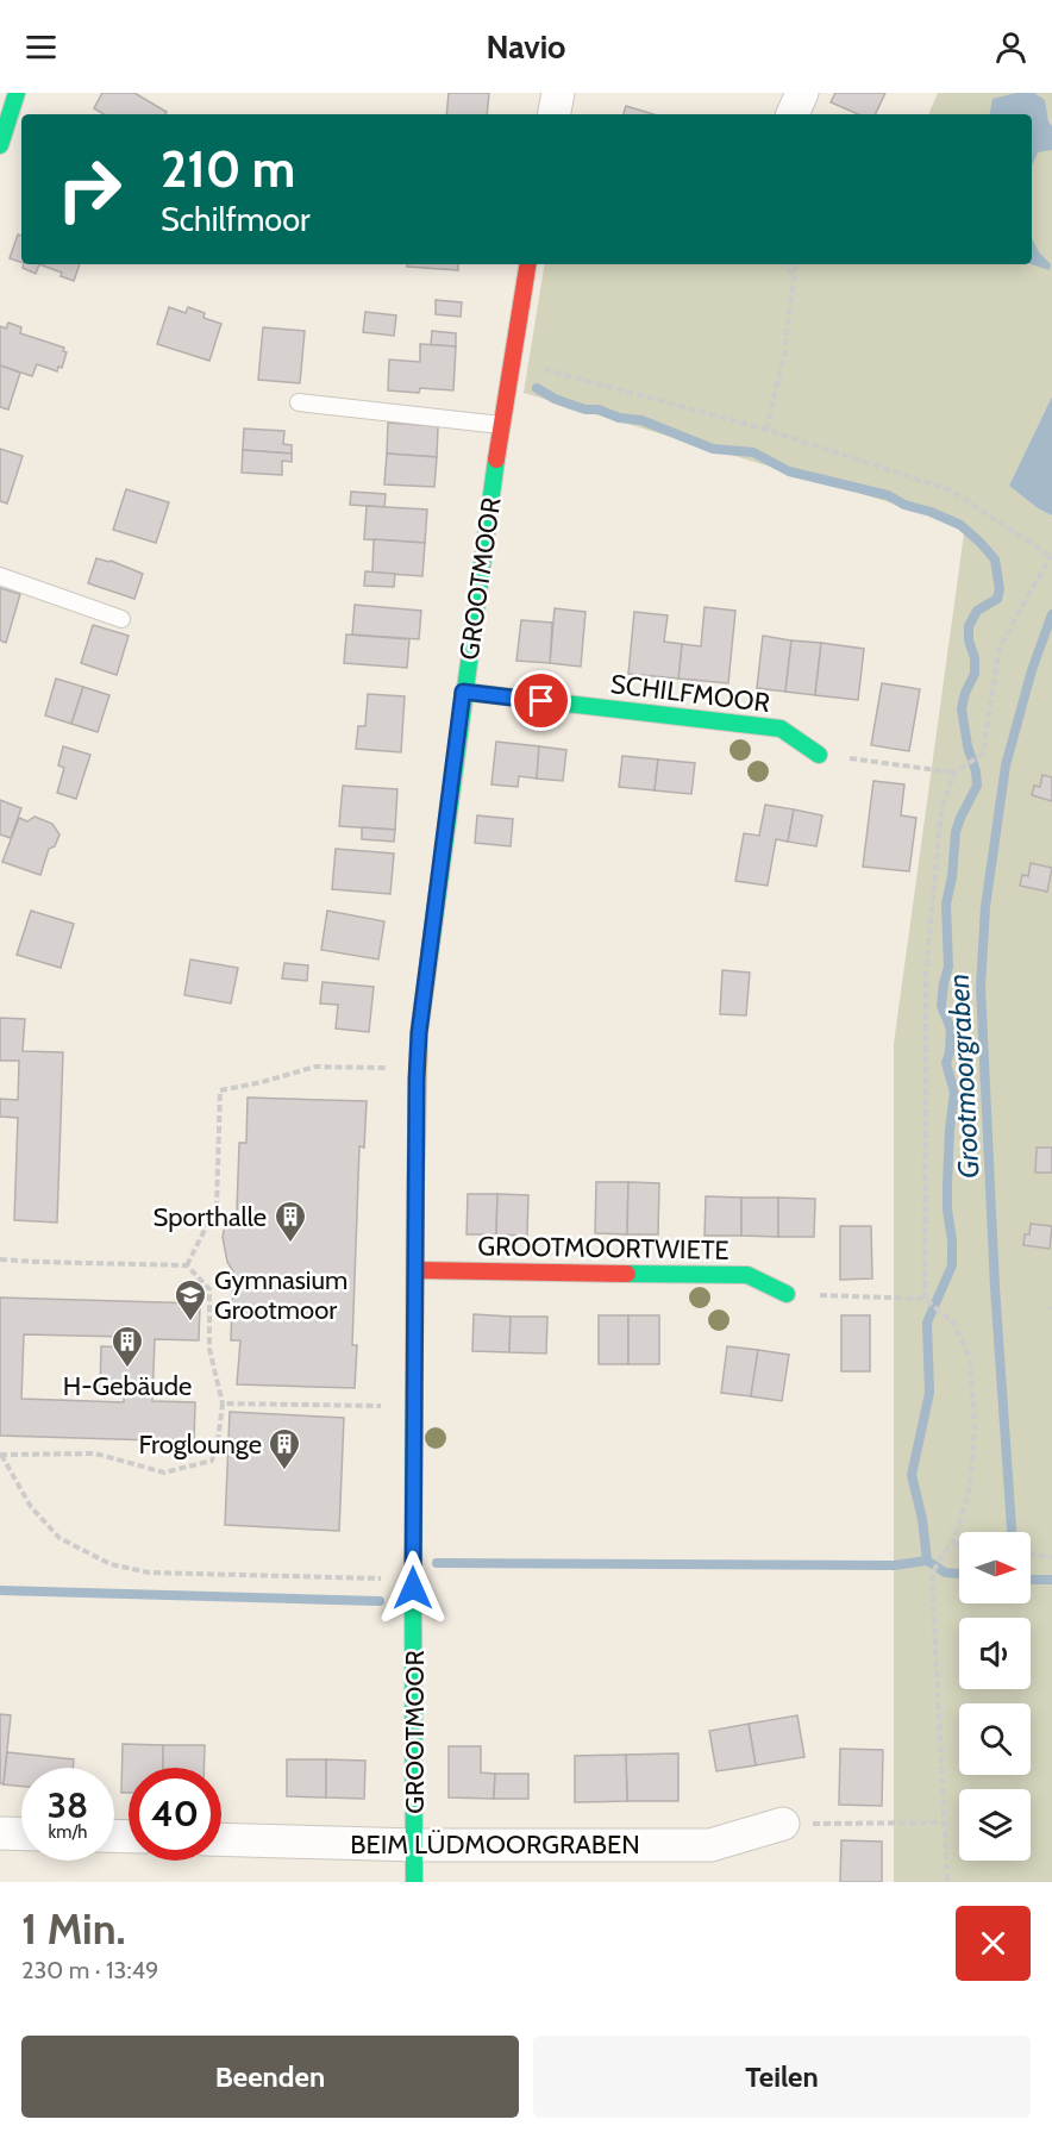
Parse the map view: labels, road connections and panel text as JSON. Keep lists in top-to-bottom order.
{
  "streets": {
    "street": [
      "GROOTMOOR",
      "SCHILFMOOR",
      "GROOTMOORTWIETE",
      "BEIM LÜDMOORGRABEN"
    ]
  },
  "crossings": [
    ["GROOTMOOR", "SCHILFMOOR"],
    ["GROOTMOOR", "GROOTMOORTWIETE"],
    ["GROOTMOOR", "BEIM LÜDMOORGRABEN"]
  ],
  "water": ["Grootmoorgraben"],
  "places": {
    "building": ["Sporthalle", "H-Gebäude", "Froglounge"],
    "school or university": ["Gymnasium Grootmoor"]
  },
  "north": "right",
  "page": {
    "header": "Navio",
    "turn": ["210 m", "Schilfmoor"],
    "speed": "38 km/h",
    "limit": "40",
    "heading": ["1 Min.", "230 m · 13:49"],
    "buttons": ["Beenden", "Teilen"]
  }
}
